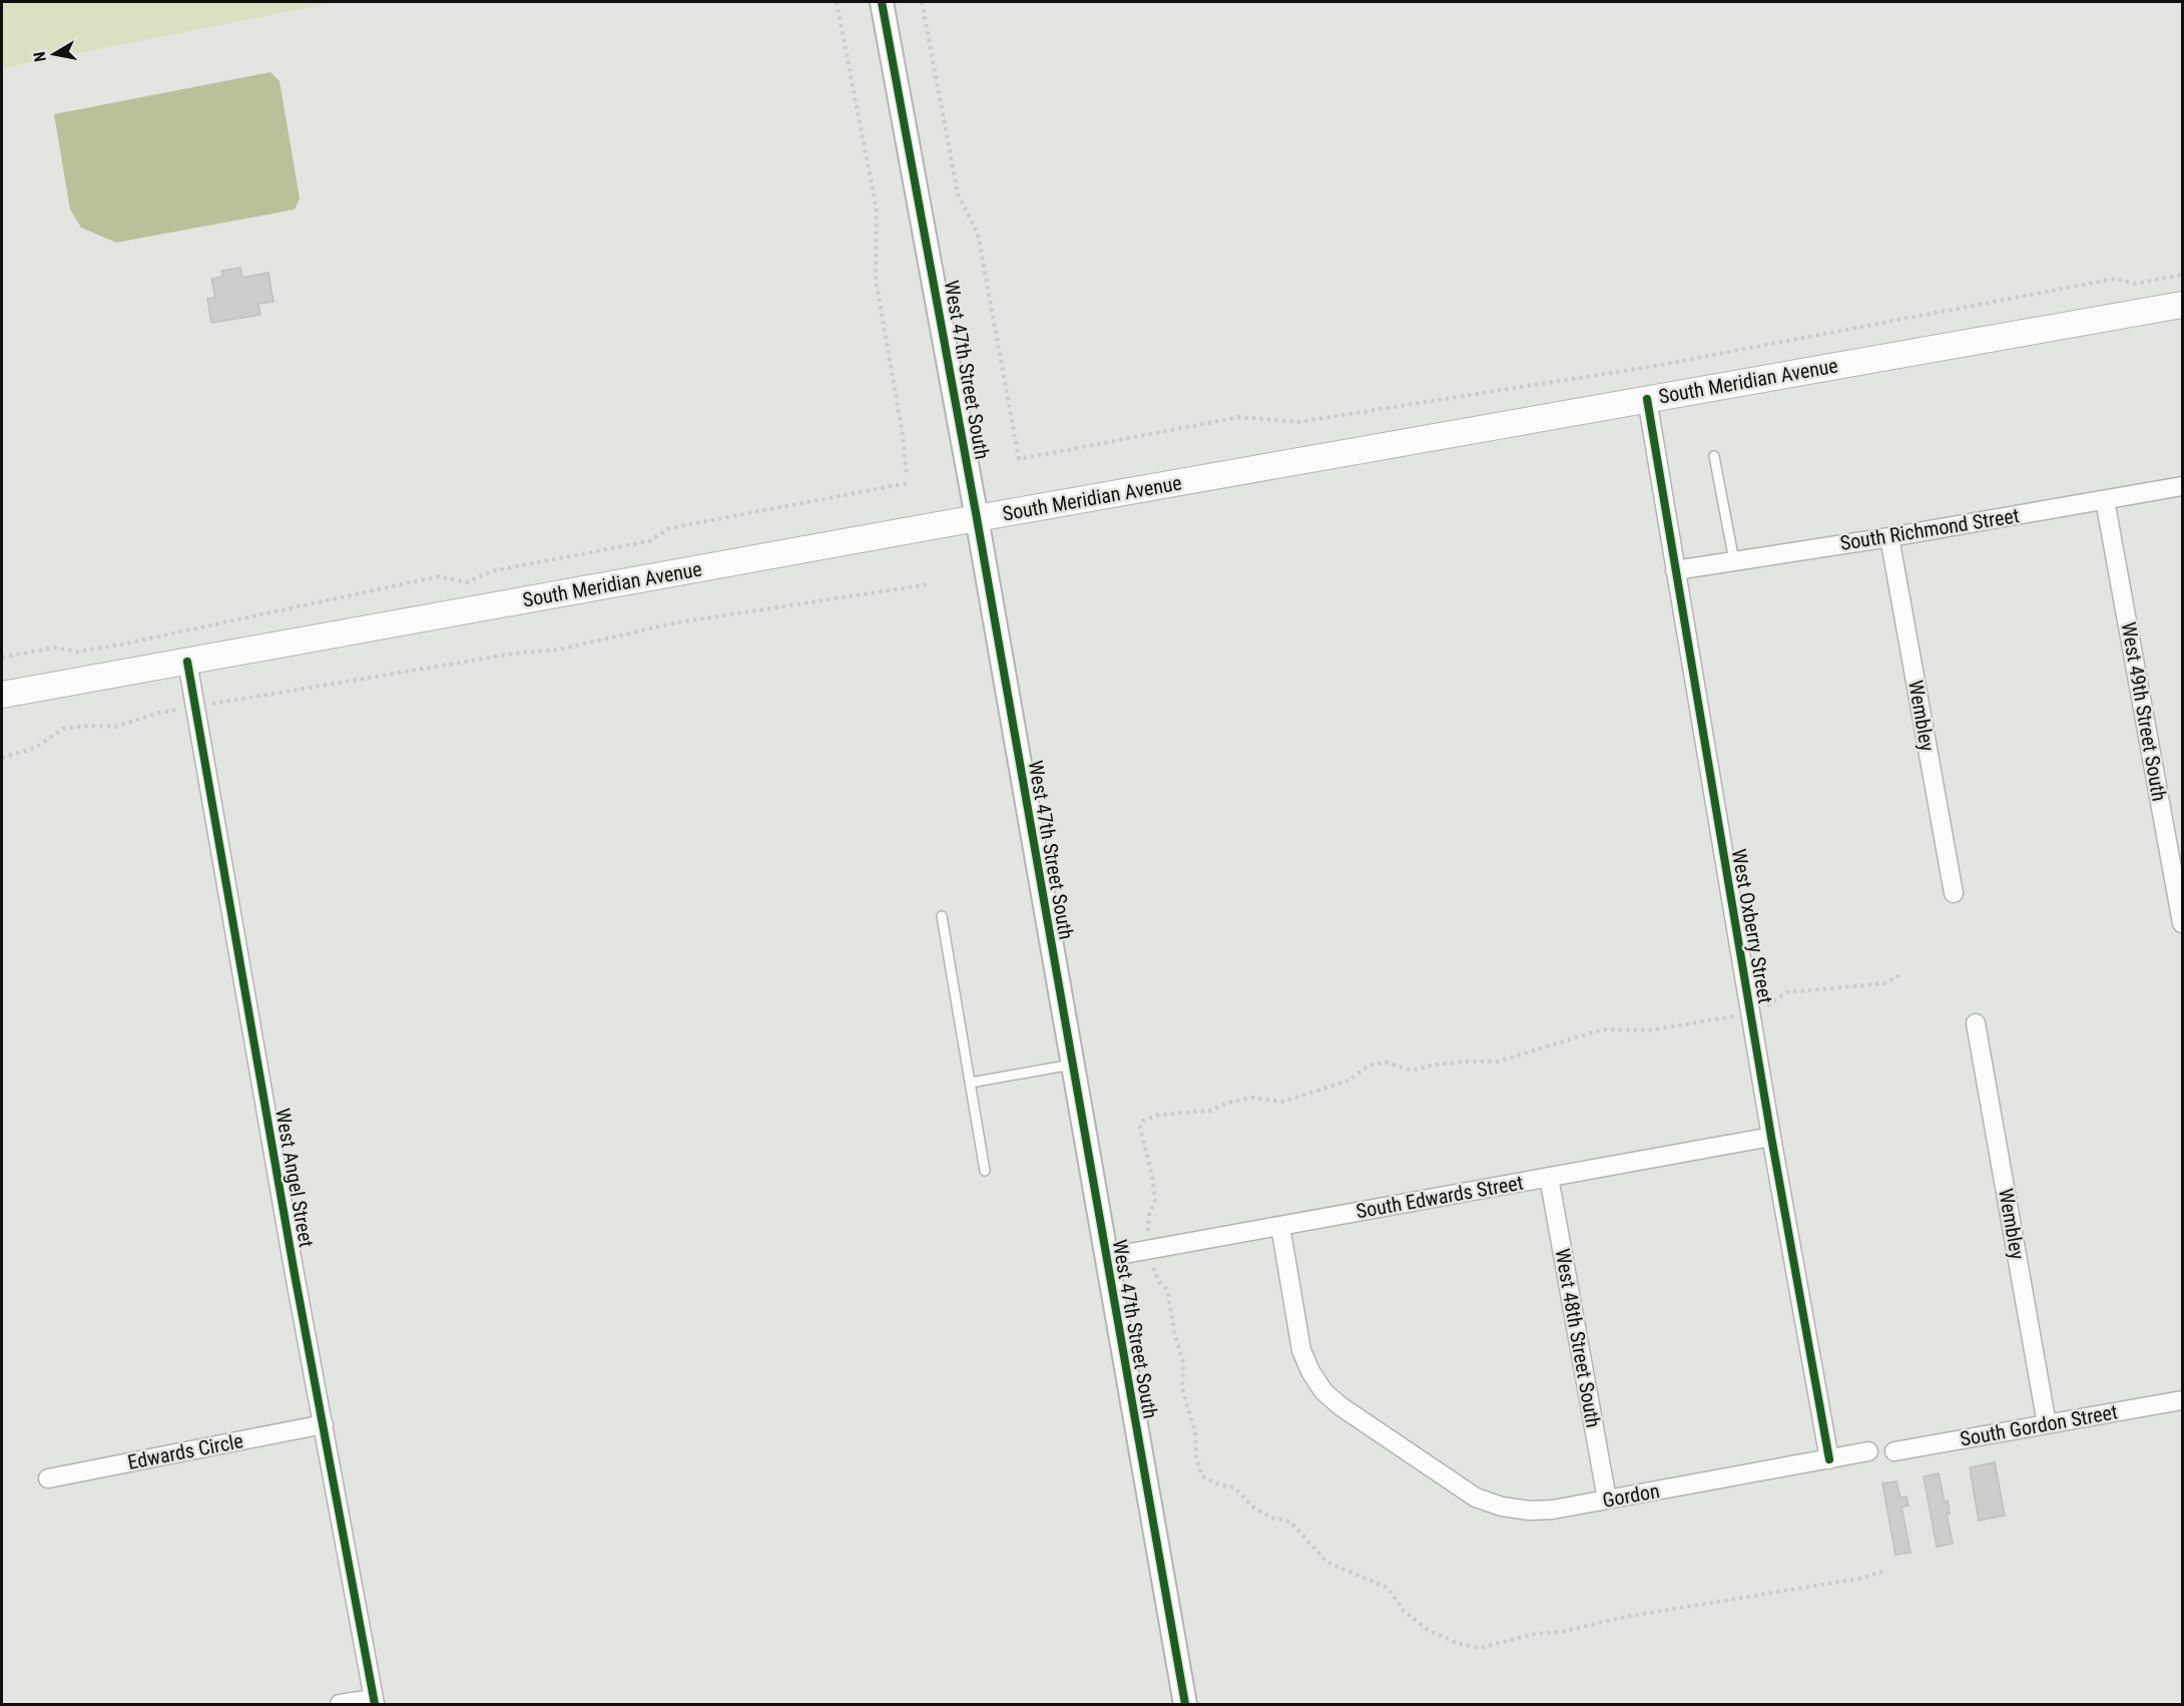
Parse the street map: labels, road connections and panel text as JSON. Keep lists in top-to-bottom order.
{
  "streets": {
    "main road": ["South Meridian Avenue"],
    "street": [
      "West 47th Street South",
      "South Richmond Street",
      "West 49th Street South",
      "Wembley",
      "West Oxberry Street",
      "West Angel Street",
      "South Edwards Street",
      "West 48th Street South",
      "South Gordon Street",
      "Edwards Circle",
      "Gordon"
    ]
  },
  "crossings": [
    ["West 47th Street South", "South Meridian Avenue"],
    ["West 47th Street South", "South Edwards Street"],
    ["South Meridian Avenue", "West Oxberry Street"],
    ["South Meridian Avenue", "West Angel Street"],
    ["South Richmond Street", "West 49th Street South"],
    ["South Richmond Street", "Wembley"],
    ["South Richmond Street", "West Oxberry Street"],
    ["Wembley", "South Gordon Street"],
    ["West Oxberry Street", "South Edwards Street"],
    ["West Oxberry Street", "Gordon"],
    ["West Angel Street", "Edwards Circle"],
    ["South Edwards Street", "West 48th Street South"],
    ["South Edwards Street", "Gordon"],
    ["West 48th Street South", "Gordon"]
  ],
  "north": "left"
}
